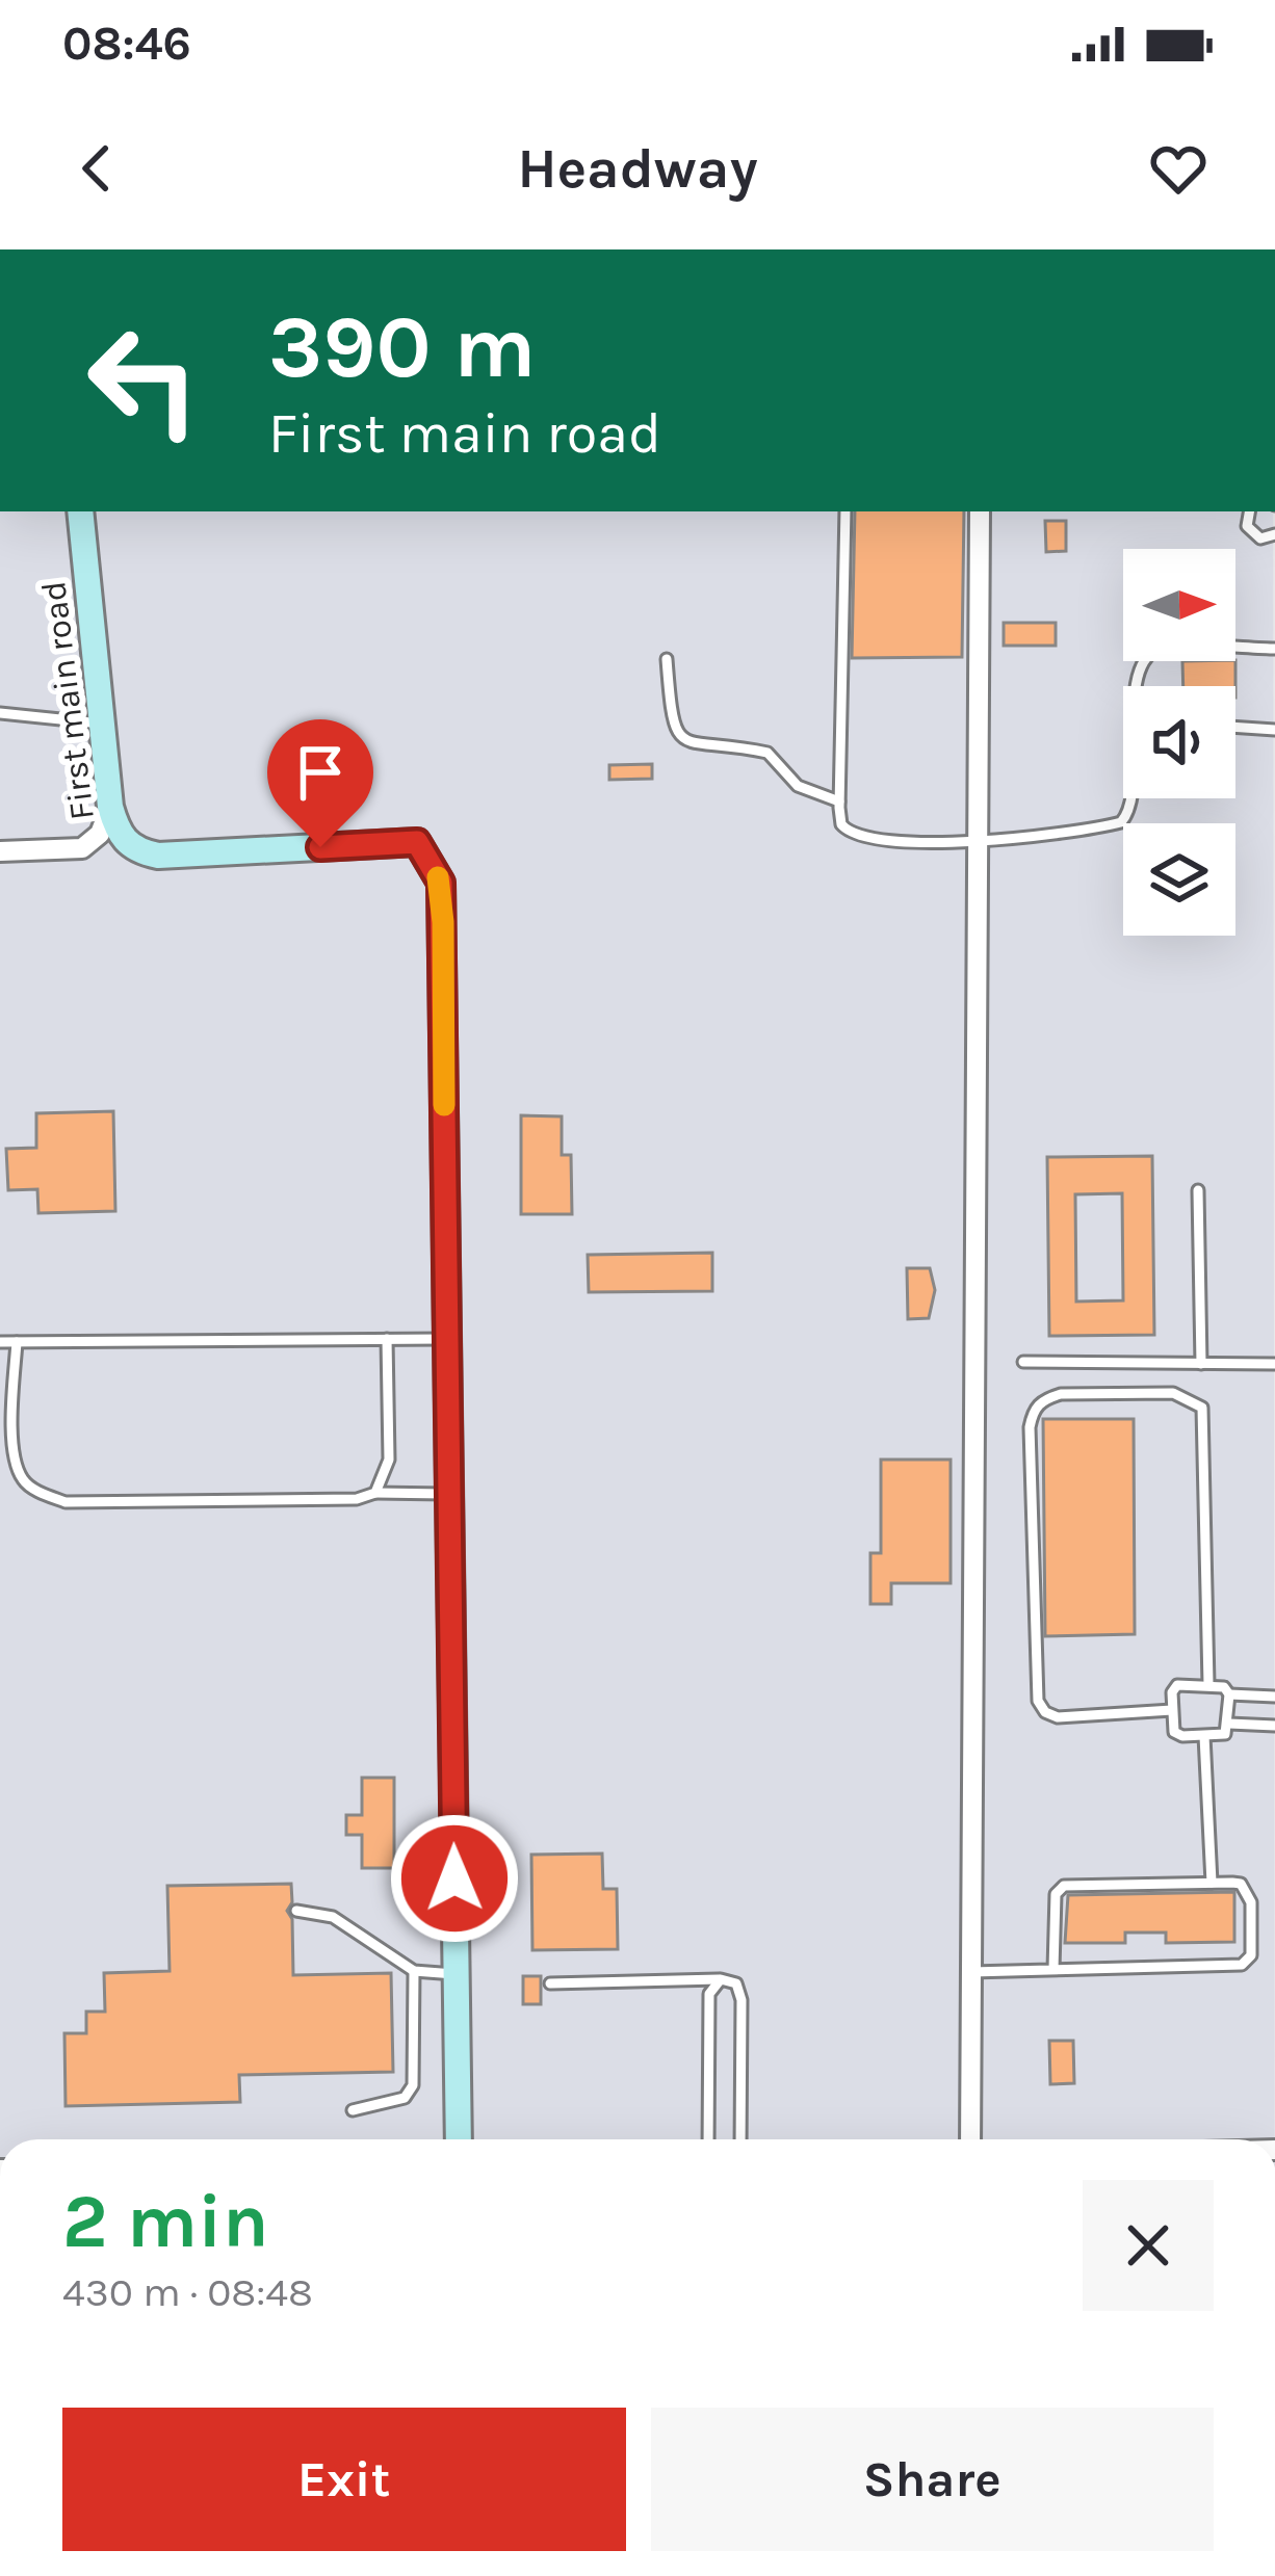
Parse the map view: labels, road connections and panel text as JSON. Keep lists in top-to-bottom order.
{
  "streets": {
    "street": ["First main road"]
  },
  "north": "right",
  "page": {
    "status": "08:46",
    "header": "Headway",
    "turn": ["390 m", "First main road"],
    "heading": ["2 min", "430 m · 08:48"],
    "buttons": ["Exit", "Share"]
  }
}
